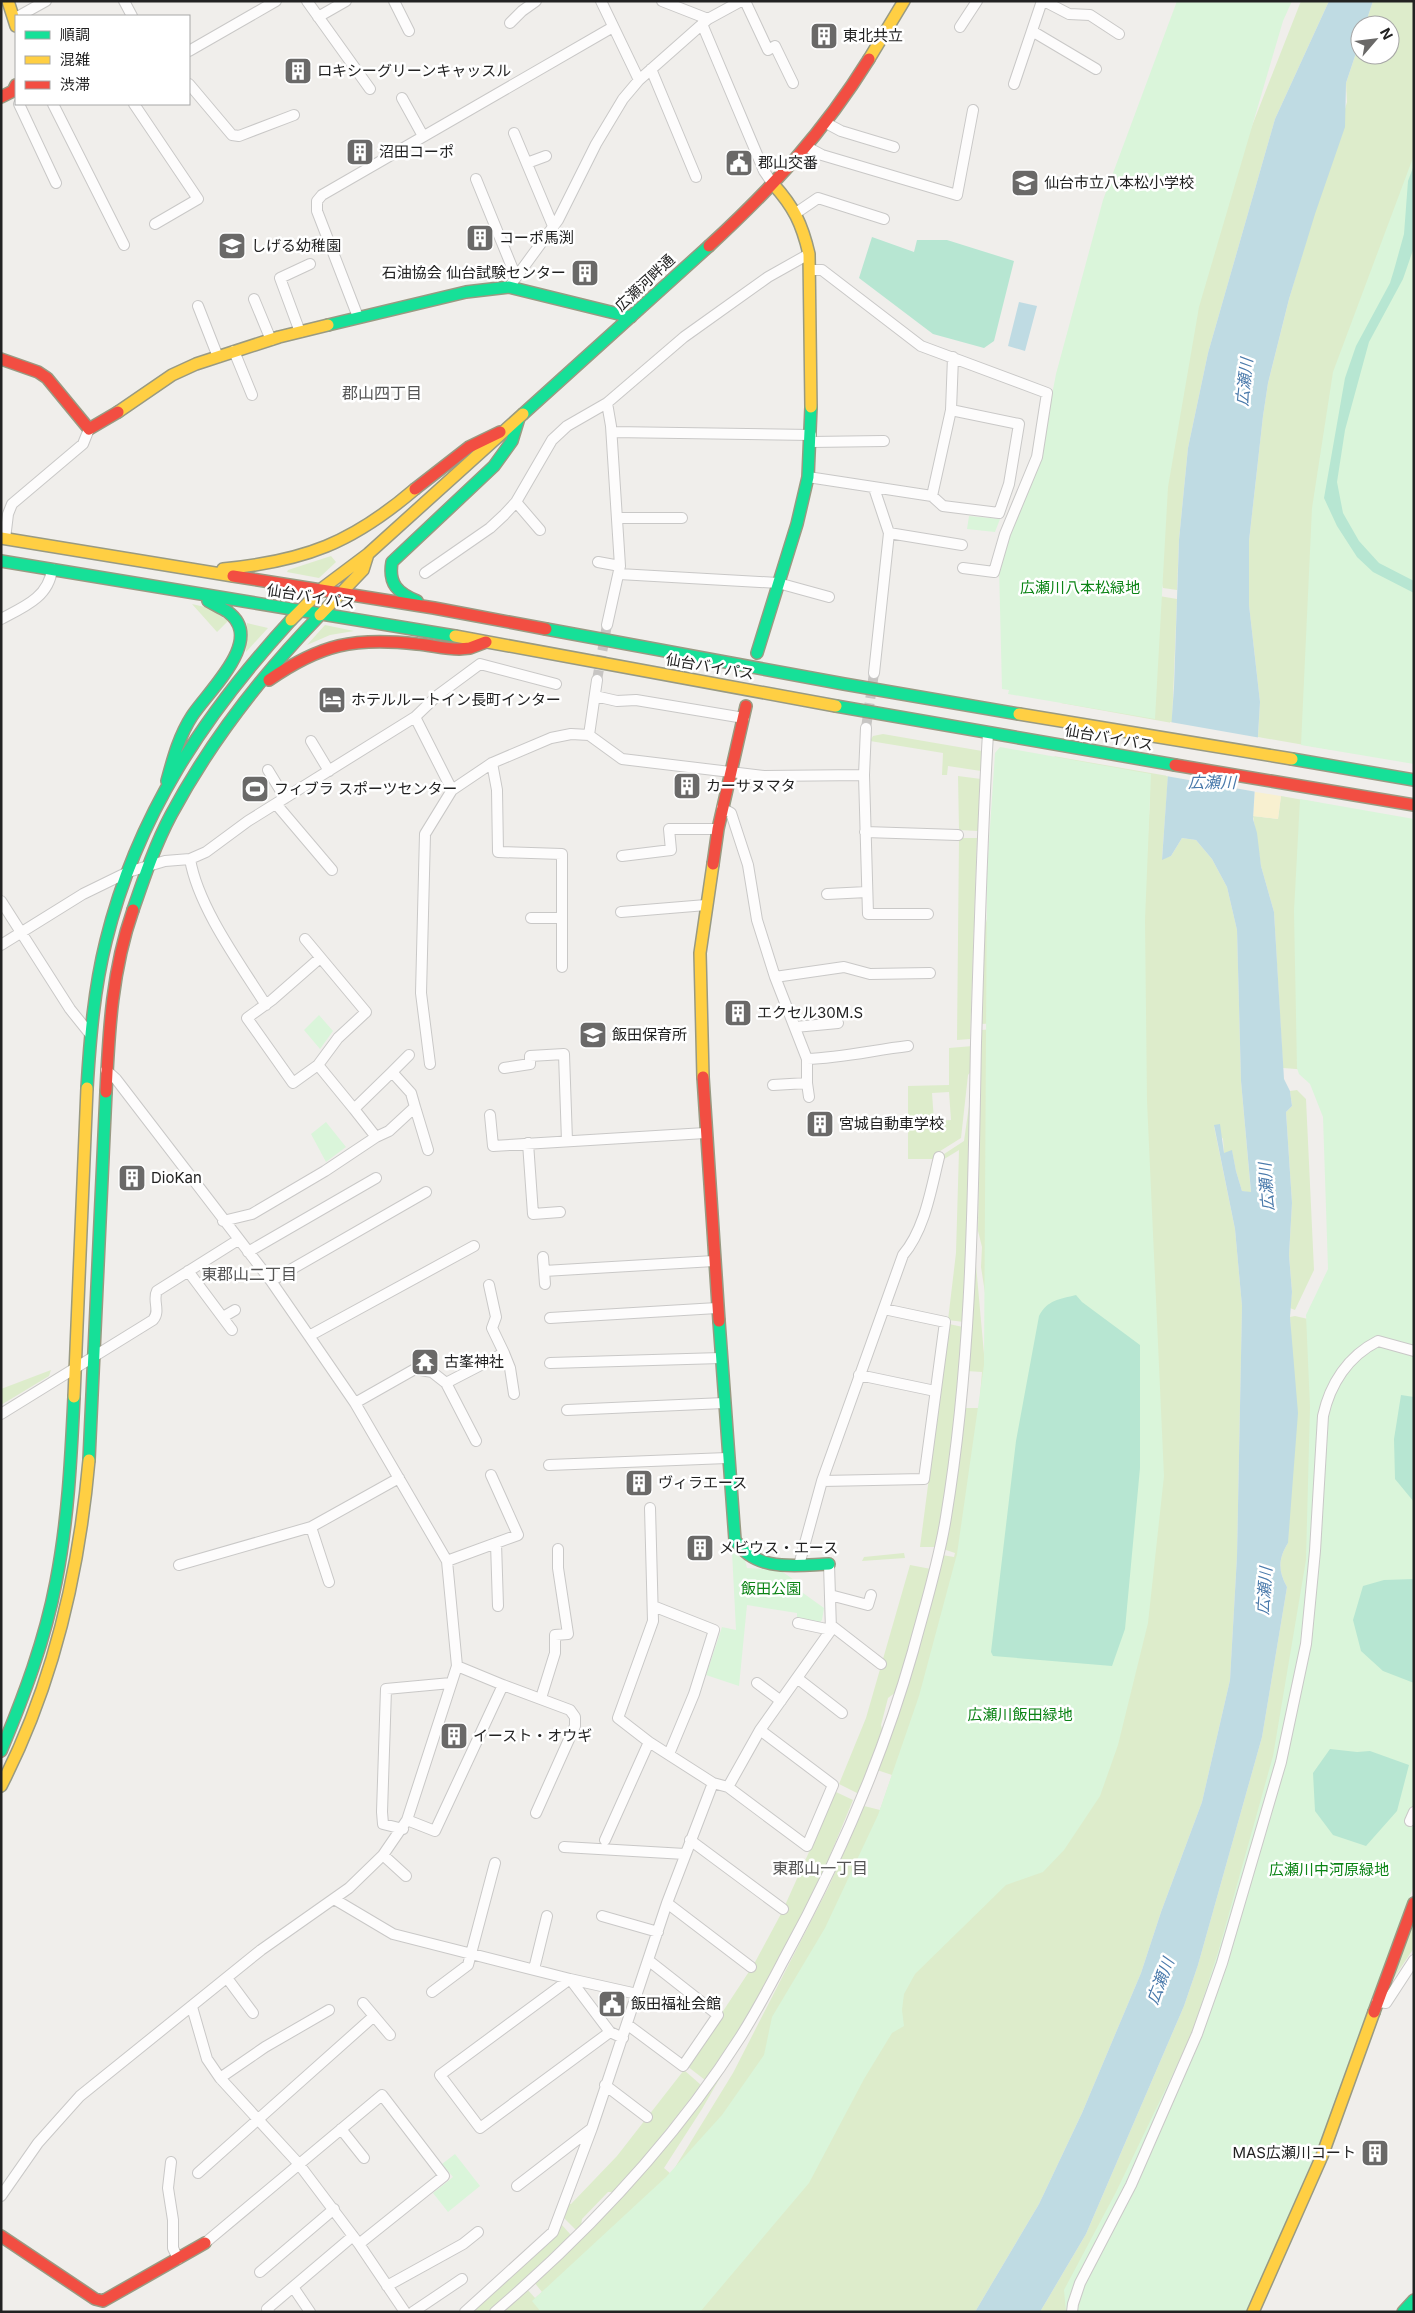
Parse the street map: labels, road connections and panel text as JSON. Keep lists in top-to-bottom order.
{
  "streets": {
    "main road": ["広瀬河畔通", "仙台バイパス"]
  },
  "crossings": [
    ["広瀬河畔通", "仙台バイパス"]
  ],
  "districts": ["郡山四丁目", "東郡山二丁目", "東郡山一丁目"],
  "water": ["広瀬川"],
  "parks": [
    "広瀬川八本松緑地",
    "飯田公園",
    "広瀬川飯田緑地",
    "広瀬川中河原緑地"
  ],
  "places": {
    "building": [
      "東北共立",
      "ロキシーグリーンキャッスル",
      "沼田コーポ",
      "コーポ馬渕",
      "石油協会 仙台試験センター",
      "カーサヌマタ",
      "エクセル30M.S",
      "宮城自動車学校",
      "DioKan",
      "ヴィラエース",
      "メビウス・エース",
      "イースト・オウギ",
      "MAS広瀬川コート"
    ],
    "public building": ["郡山交番", "飯田福祉会館"],
    "school or university": ["仙台市立八本松小学校", "しげる幼稚園", "飯田保育所"],
    "hotel": ["ホテルルートイン長町インター"],
    "sports": ["フィブラ スポーツセンター"],
    "temple": ["古峯神社"]
  },
  "legend": ["順調", "混雑", "渋滞"],
  "north": "top right"
}
